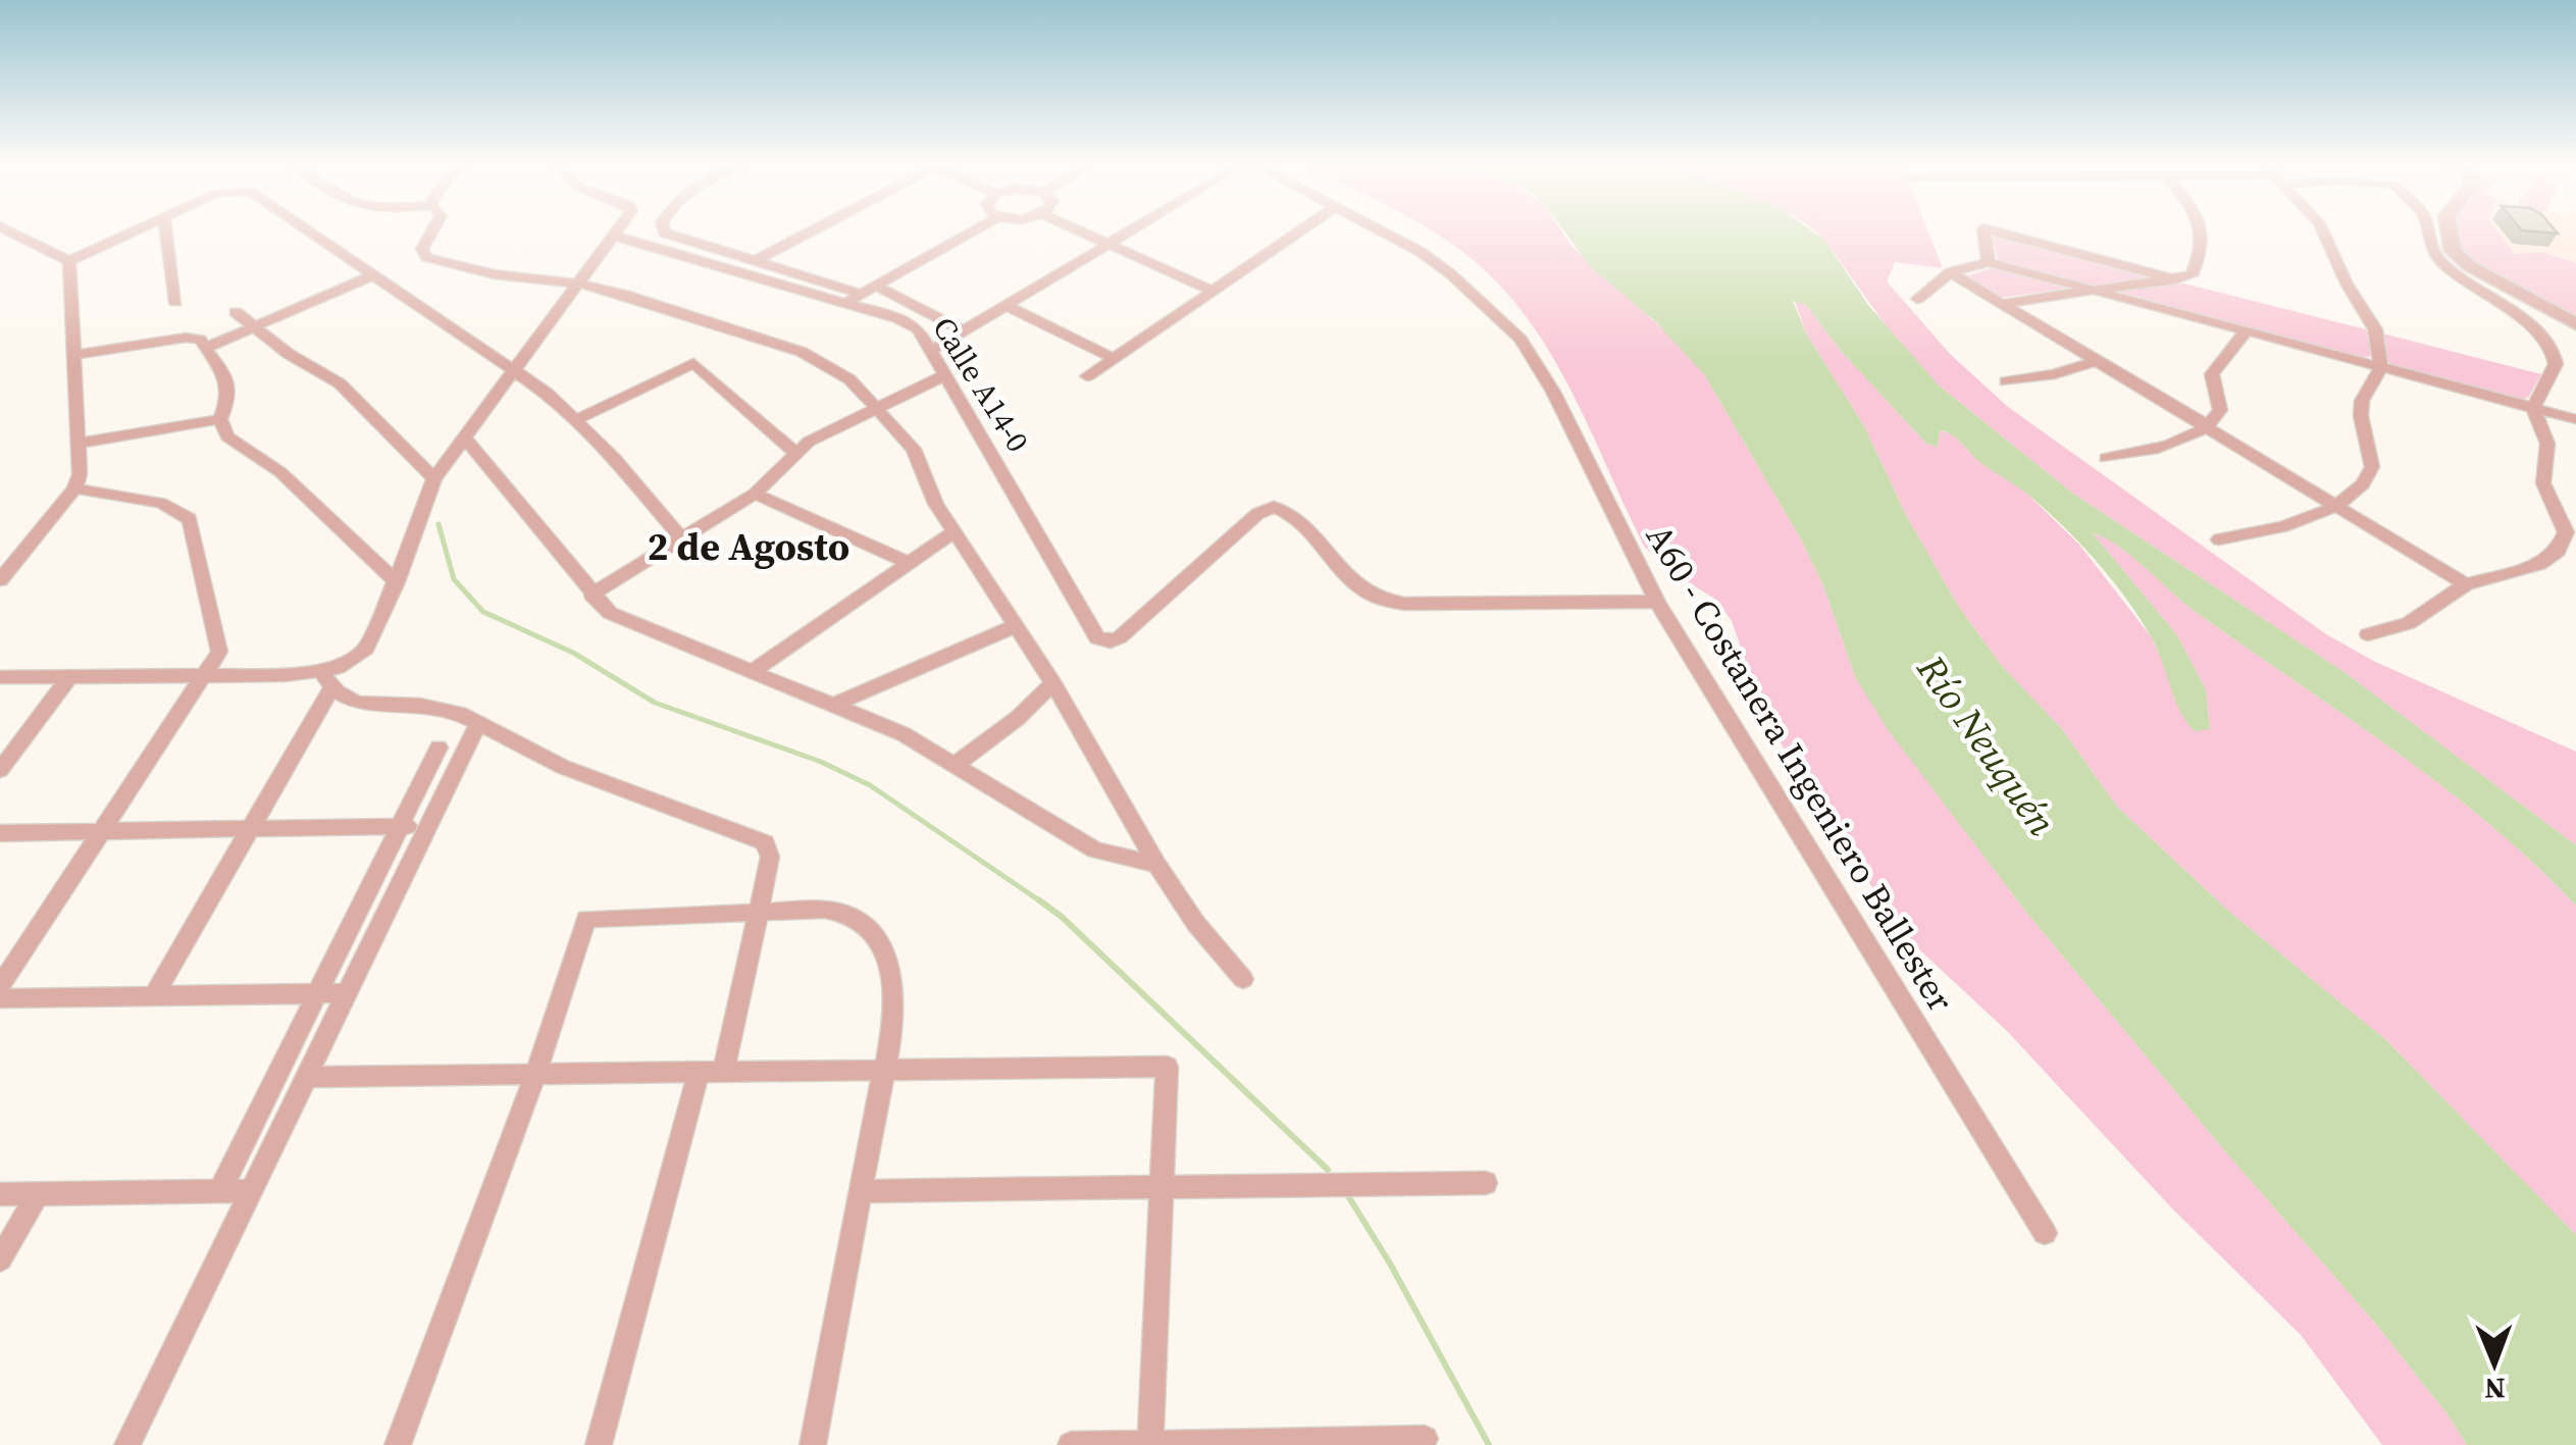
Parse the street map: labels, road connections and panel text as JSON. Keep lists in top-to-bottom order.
{
  "streets": {
    "street": ["Calle A14-0", "A60 - Costanera Ingeniero Ballester"]
  },
  "crossings": [
    ["Calle A14-0", "A60 - Costanera Ingeniero Ballester"]
  ],
  "districts": ["2 de Agosto"],
  "water": ["Río Neuquén"],
  "north": "bottom"
}
